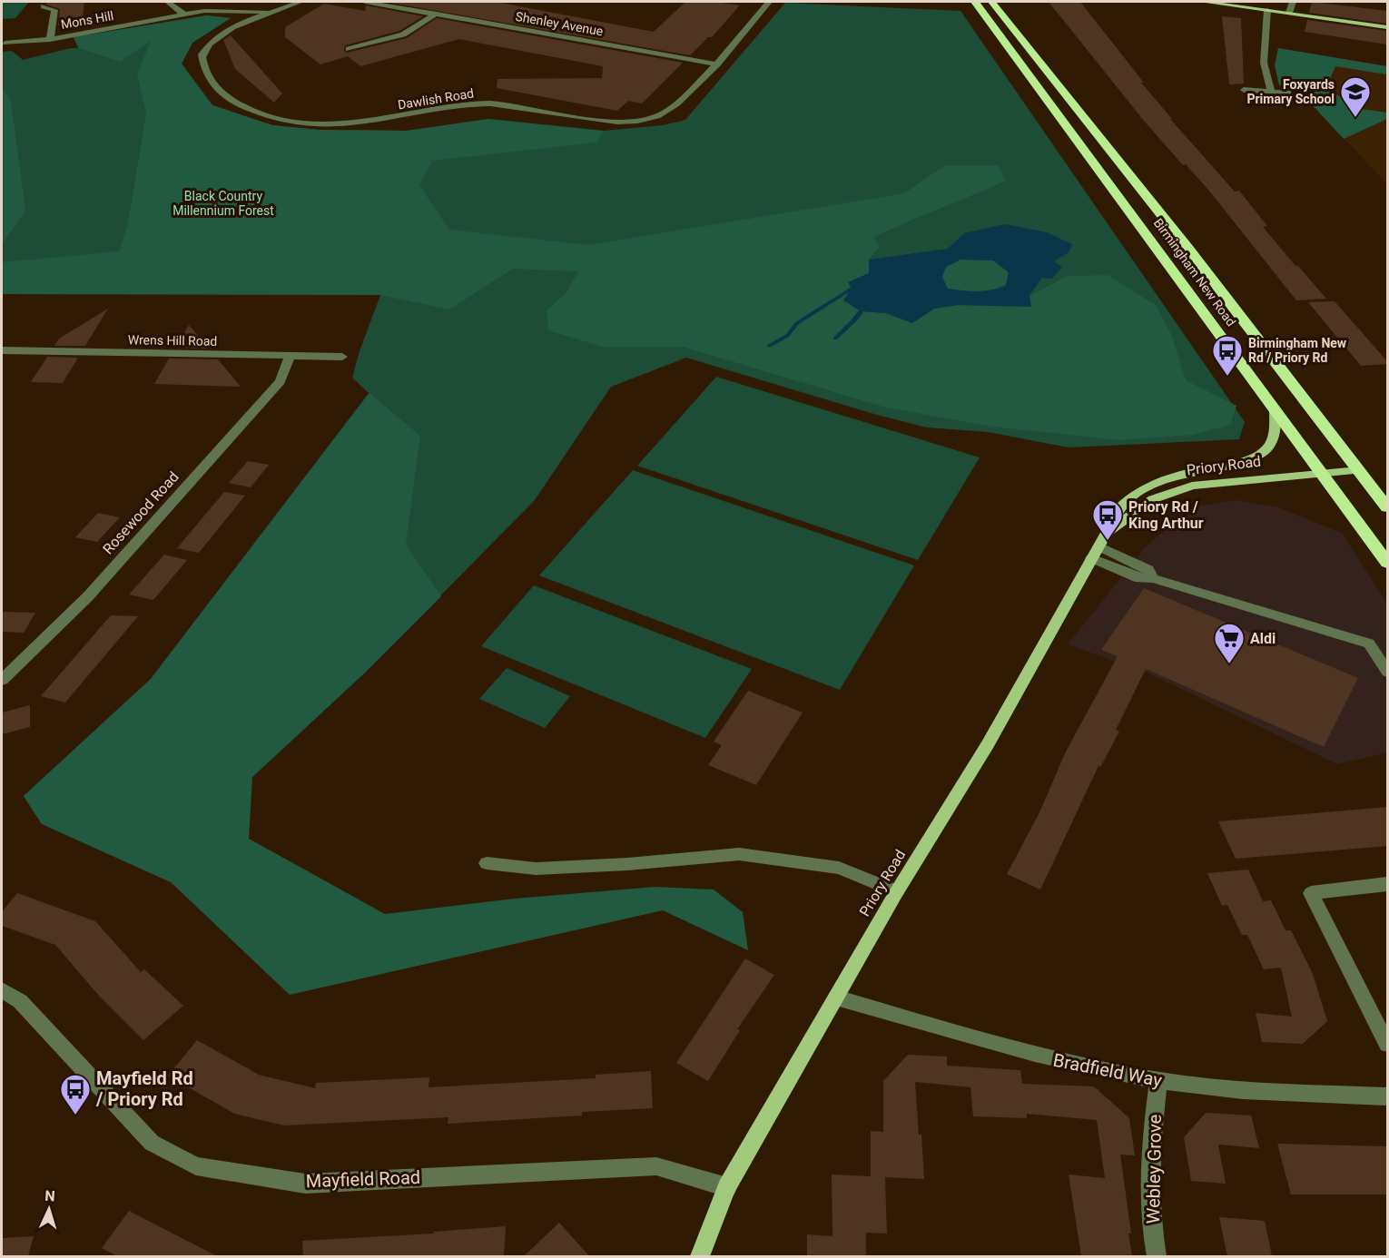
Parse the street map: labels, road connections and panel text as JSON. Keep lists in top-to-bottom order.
{
  "streets": {
    "highway": ["Birmingham New Road"],
    "main road": ["Priory Road"],
    "street": [
      "Mons Hill",
      "Shenley Avenue",
      "Dawlish Road",
      "Wrens Hill Road",
      "Rosewood Road",
      "Bradfield Way",
      "Webley Grove",
      "Mayfield Road"
    ]
  },
  "crossings": [
    ["Mons Hill", "Dawlish Road"],
    ["Shenley Avenue", "Dawlish Road"],
    ["Birmingham New Road", "Priory Road"],
    ["Wrens Hill Road", "Rosewood Road"],
    ["Priory Road", "Bradfield Way"],
    ["Priory Road", "Mayfield Road"],
    ["Bradfield Way", "Webley Grove"]
  ],
  "parks": ["Black Country Millennium Forest"],
  "places": {
    "school or university": ["Foxyards Primary School"],
    "bus stop": ["Birmingham New Rd / Priory Rd", "Priory Rd / King Arthur", "Mayfield Rd / Priory Rd"],
    "supermarket": ["Aldi"]
  },
  "north": "top"
}
